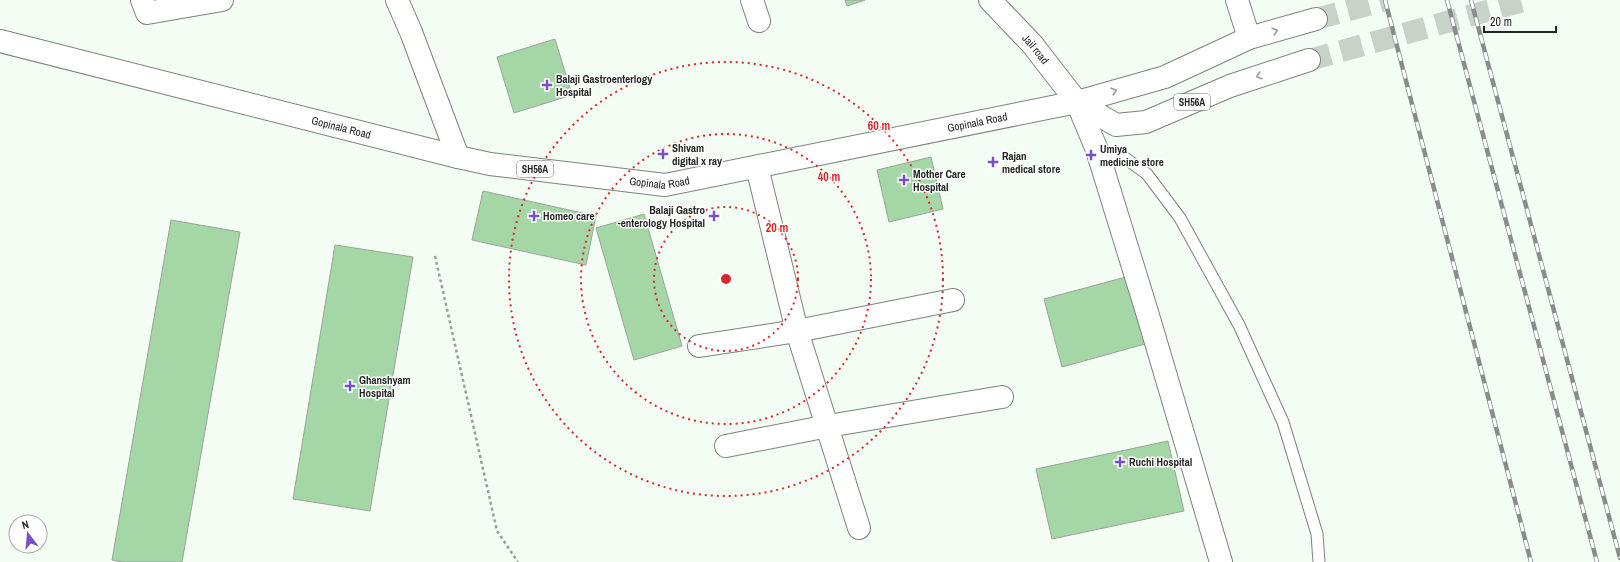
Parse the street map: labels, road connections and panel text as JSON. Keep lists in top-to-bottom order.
{
  "streets": {
    "street": ["Jail road", "SH56A", "Gopinala Road"]
  },
  "crossings": [
    ["Jail road", "SH56A"],
    ["Jail road", "Gopinala Road"],
    ["SH56A", "Gopinala Road"]
  ],
  "places": {
    "health": [
      "Balaji Gastroenterlogy Hospital",
      "Shivam digital x ray",
      "Umiya medicine store",
      "Rajan medical store",
      "Mother Care Hospital",
      "Homeo care",
      "Balaji Gastro -enterology Hospital",
      "Ghanshyam Hospital",
      "Ruchi Hospital"
    ]
  },
  "scale_bar": "20 m",
  "north": "top",
  "rings": ["60 m", "40 m", "20 m"]
}
